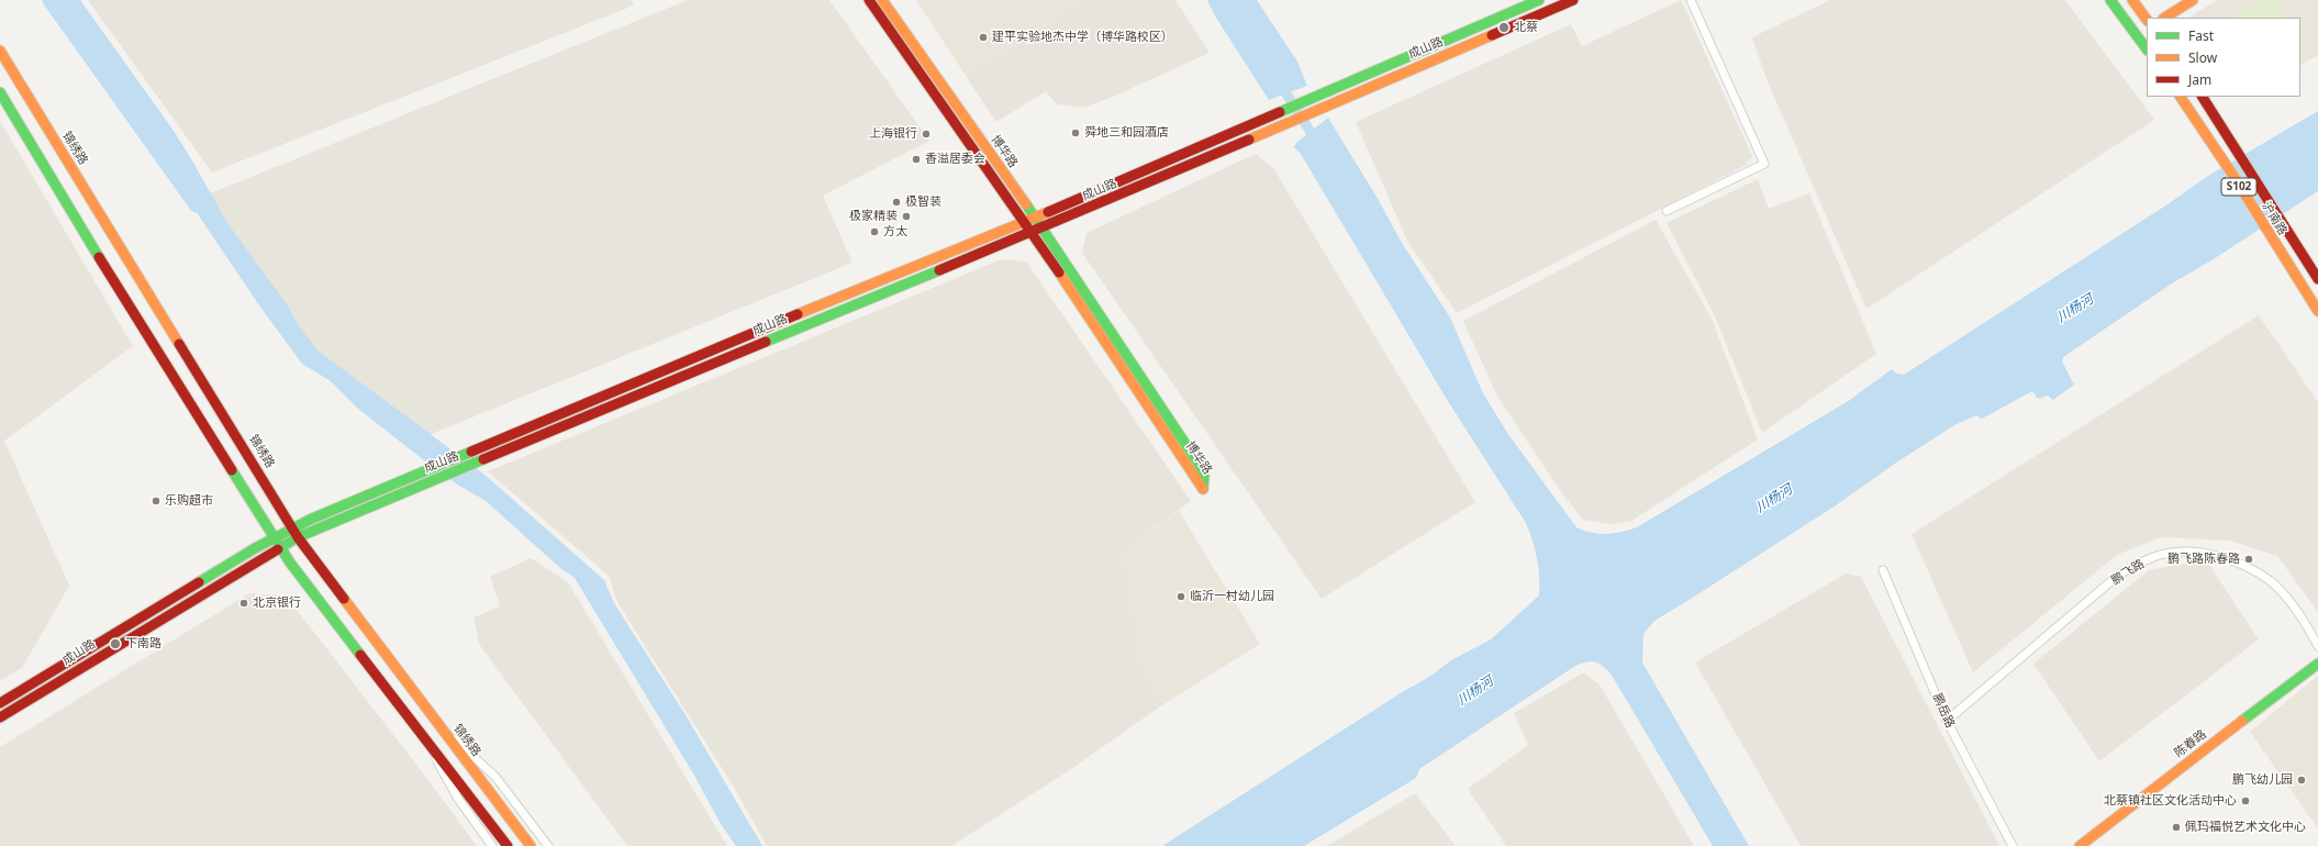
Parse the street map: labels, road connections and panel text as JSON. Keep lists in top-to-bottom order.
{
  "streets": {
    "main road": [
      "成山路",
      "锦绣路",
      "博华路",
      "S102",
      "沪南路",
      "陈春路"
    ],
    "street": ["鹏飞路", "鹏岳路"]
  },
  "crossings": [
    ["成山路", "锦绣路"],
    ["成山路", "博华路"],
    ["鹏飞路", "鹏岳路"]
  ],
  "water": ["川杨河"],
  "places": [
    "北蔡",
    "建平实验地杰中学（博华路校区）",
    "舜地三和园酒店",
    "上海银行",
    "香溢居委会",
    "极智装",
    "极家精装",
    "方太",
    "乐购超市",
    "鹏飞路陈春路",
    "临沂一村幼儿园",
    "北京银行",
    "下南路",
    "鹏飞幼儿园",
    "北蔡镇社区文化活动中心",
    "佩玛福悦艺术文化中心"
  ],
  "legend": ["Fast", "Slow", "Jam"]
}
